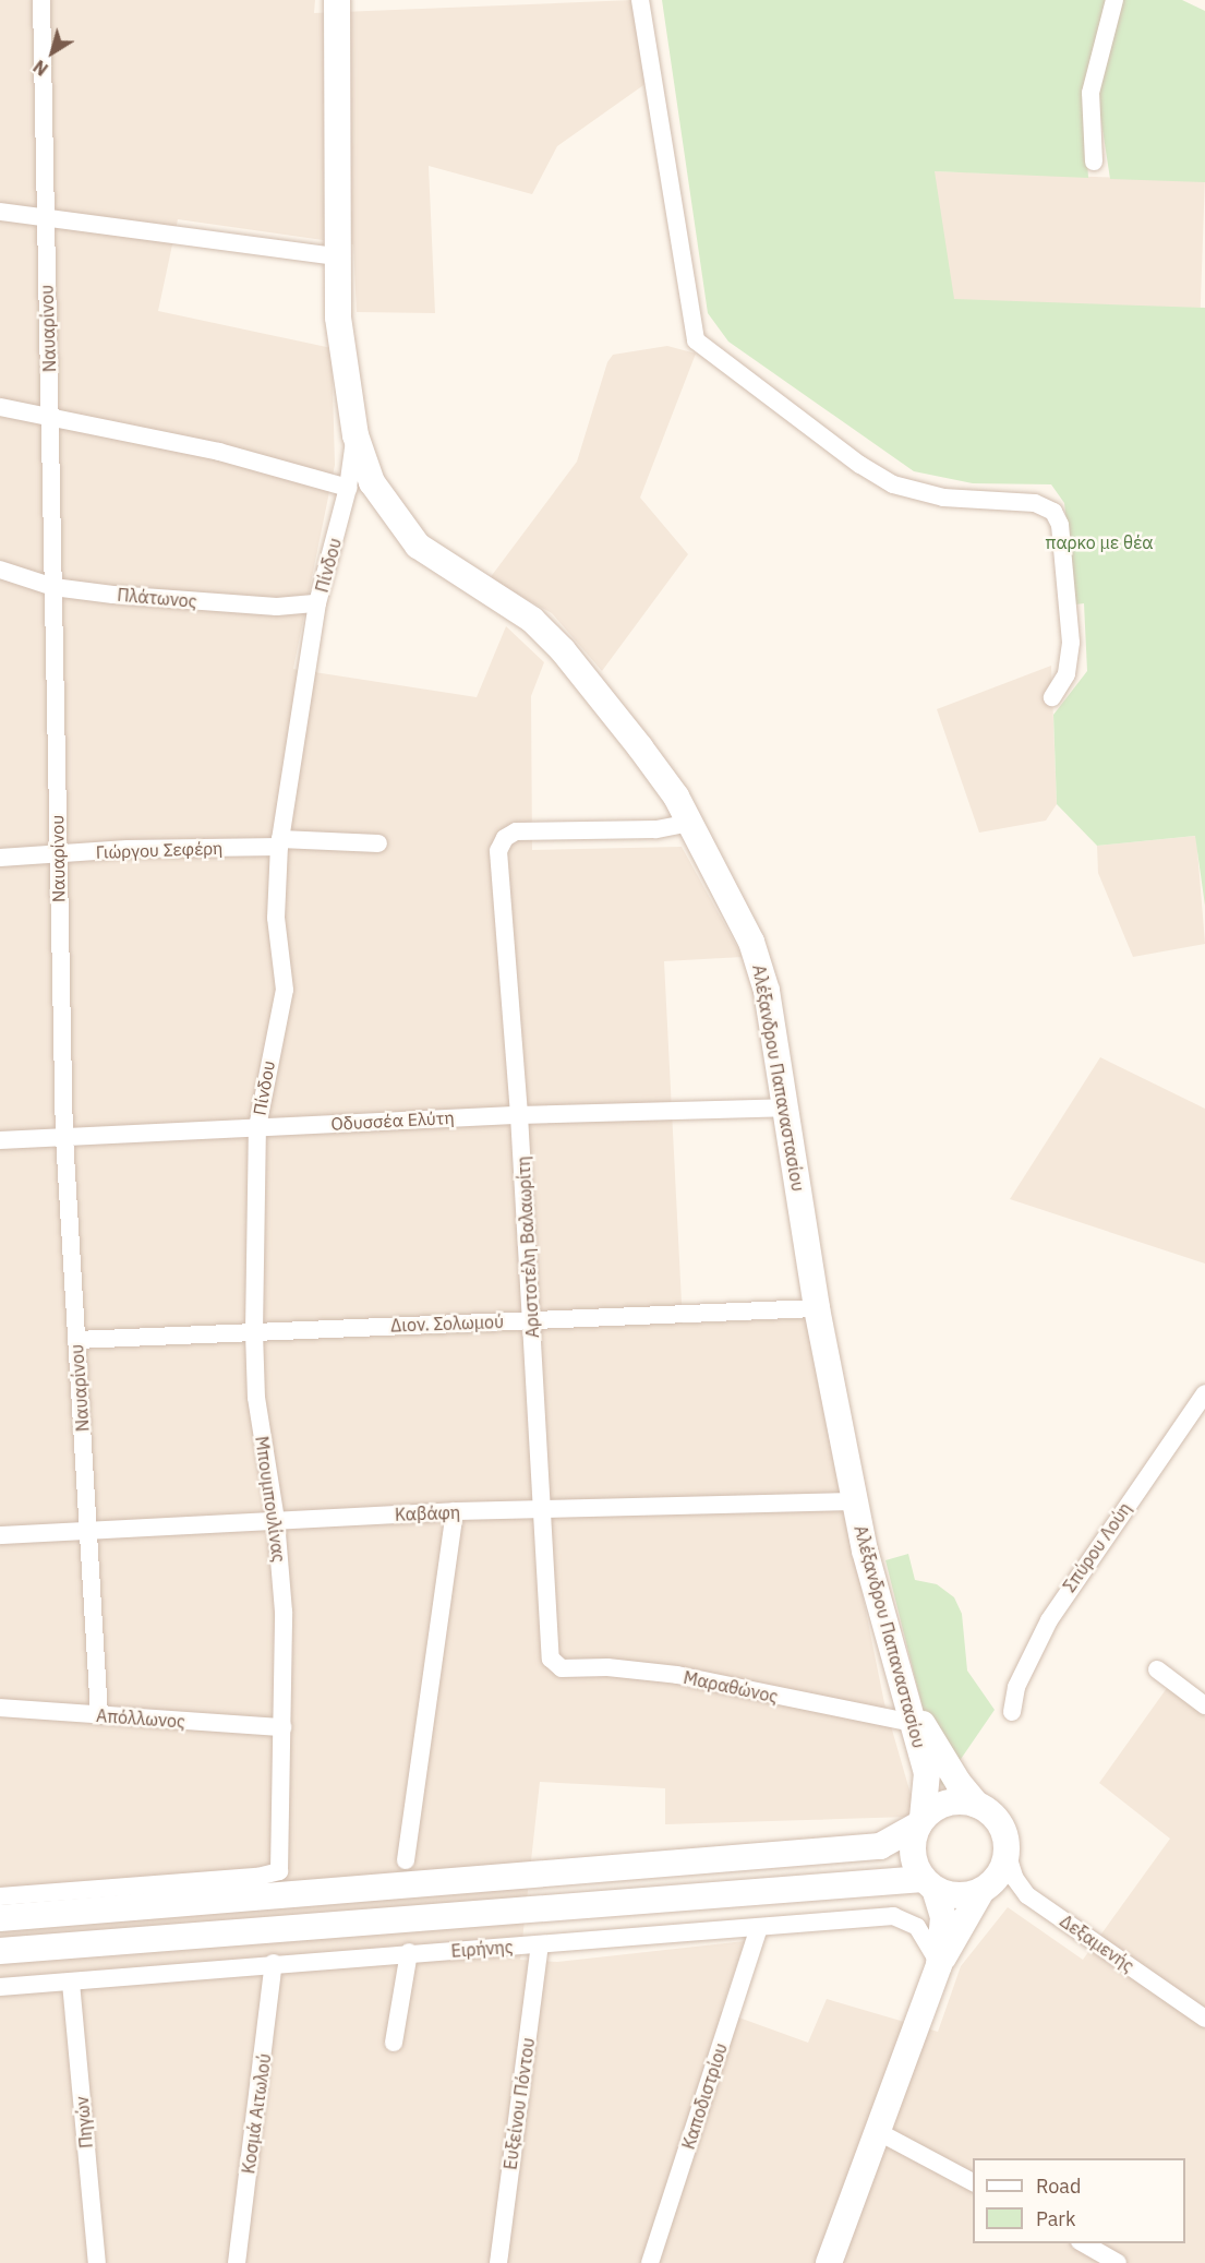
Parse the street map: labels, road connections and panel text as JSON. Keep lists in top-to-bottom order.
{
  "streets": {
    "street": [
      "Ναυαρίνου",
      "Πίνδου",
      "Πλάτωνος",
      "Γιώργου Σεφέρη",
      "Αλέξανδρου Παπαναστασίου",
      "Οδυσσέα Ελύτη",
      "Αριστοτέλη Βαλαωρίτη",
      "Διον. Σολωμού",
      "Μπουμπουλίνας",
      "Καβάφη",
      "Σπύρου Λούη",
      "Μαραθώνος",
      "Απόλλωνος",
      "Δεξαμενής",
      "Ειρήνης",
      "Καποδιστρίου",
      "Ευξείνου Πόντου",
      "Κοσμά Αιτωλού",
      "Πηγών"
    ]
  },
  "crossings": [
    ["Ναυαρίνου", "Πλάτωνος"],
    ["Ναυαρίνου", "Γιώργου Σεφέρη"],
    ["Ναυαρίνου", "Οδυσσέα Ελύτη"],
    ["Ναυαρίνου", "Διον. Σολωμού"],
    ["Ναυαρίνου", "Καβάφη"],
    ["Ναυαρίνου", "Απόλλωνος"],
    ["Πίνδου", "Πλάτωνος"],
    ["Πίνδου", "Γιώργου Σεφέρη"],
    ["Πίνδου", "Αλέξανδρου Παπαναστασίου"],
    ["Πίνδου", "Οδυσσέα Ελύτη"],
    ["Πίνδου", "Μπουμπουλίνας"],
    ["Αλέξανδρου Παπαναστασίου", "Οδυσσέα Ελύτη"],
    ["Αλέξανδρου Παπαναστασίου", "Αριστοτέλη Βαλαωρίτη"],
    ["Αλέξανδρου Παπαναστασίου", "Διον. Σολωμού"],
    ["Αλέξανδρου Παπαναστασίου", "Καβάφη"],
    ["Αλέξανδρου Παπαναστασίου", "Μαραθώνος"],
    ["Αλέξανδρου Παπαναστασίου", "Δεξαμενής"],
    ["Οδυσσέα Ελύτη", "Αριστοτέλη Βαλαωρίτη"],
    ["Οδυσσέα Ελύτη", "Μπουμπουλίνας"],
    ["Αριστοτέλη Βαλαωρίτη", "Διον. Σολωμού"],
    ["Αριστοτέλη Βαλαωρίτη", "Καβάφη"],
    ["Αριστοτέλη Βαλαωρίτη", "Μαραθώνος"],
    ["Διον. Σολωμού", "Μπουμπουλίνας"],
    ["Μπουμπουλίνας", "Καβάφη"],
    ["Μπουμπουλίνας", "Απόλλωνος"],
    ["Ειρήνης", "Καποδιστρίου"],
    ["Ειρήνης", "Ευξείνου Πόντου"],
    ["Ειρήνης", "Κοσμά Αιτωλού"],
    ["Ειρήνης", "Πηγών"]
  ],
  "parks": ["παρκο με θέα"],
  "legend": ["Road", "Park"],
  "north": "bottom left"
}
